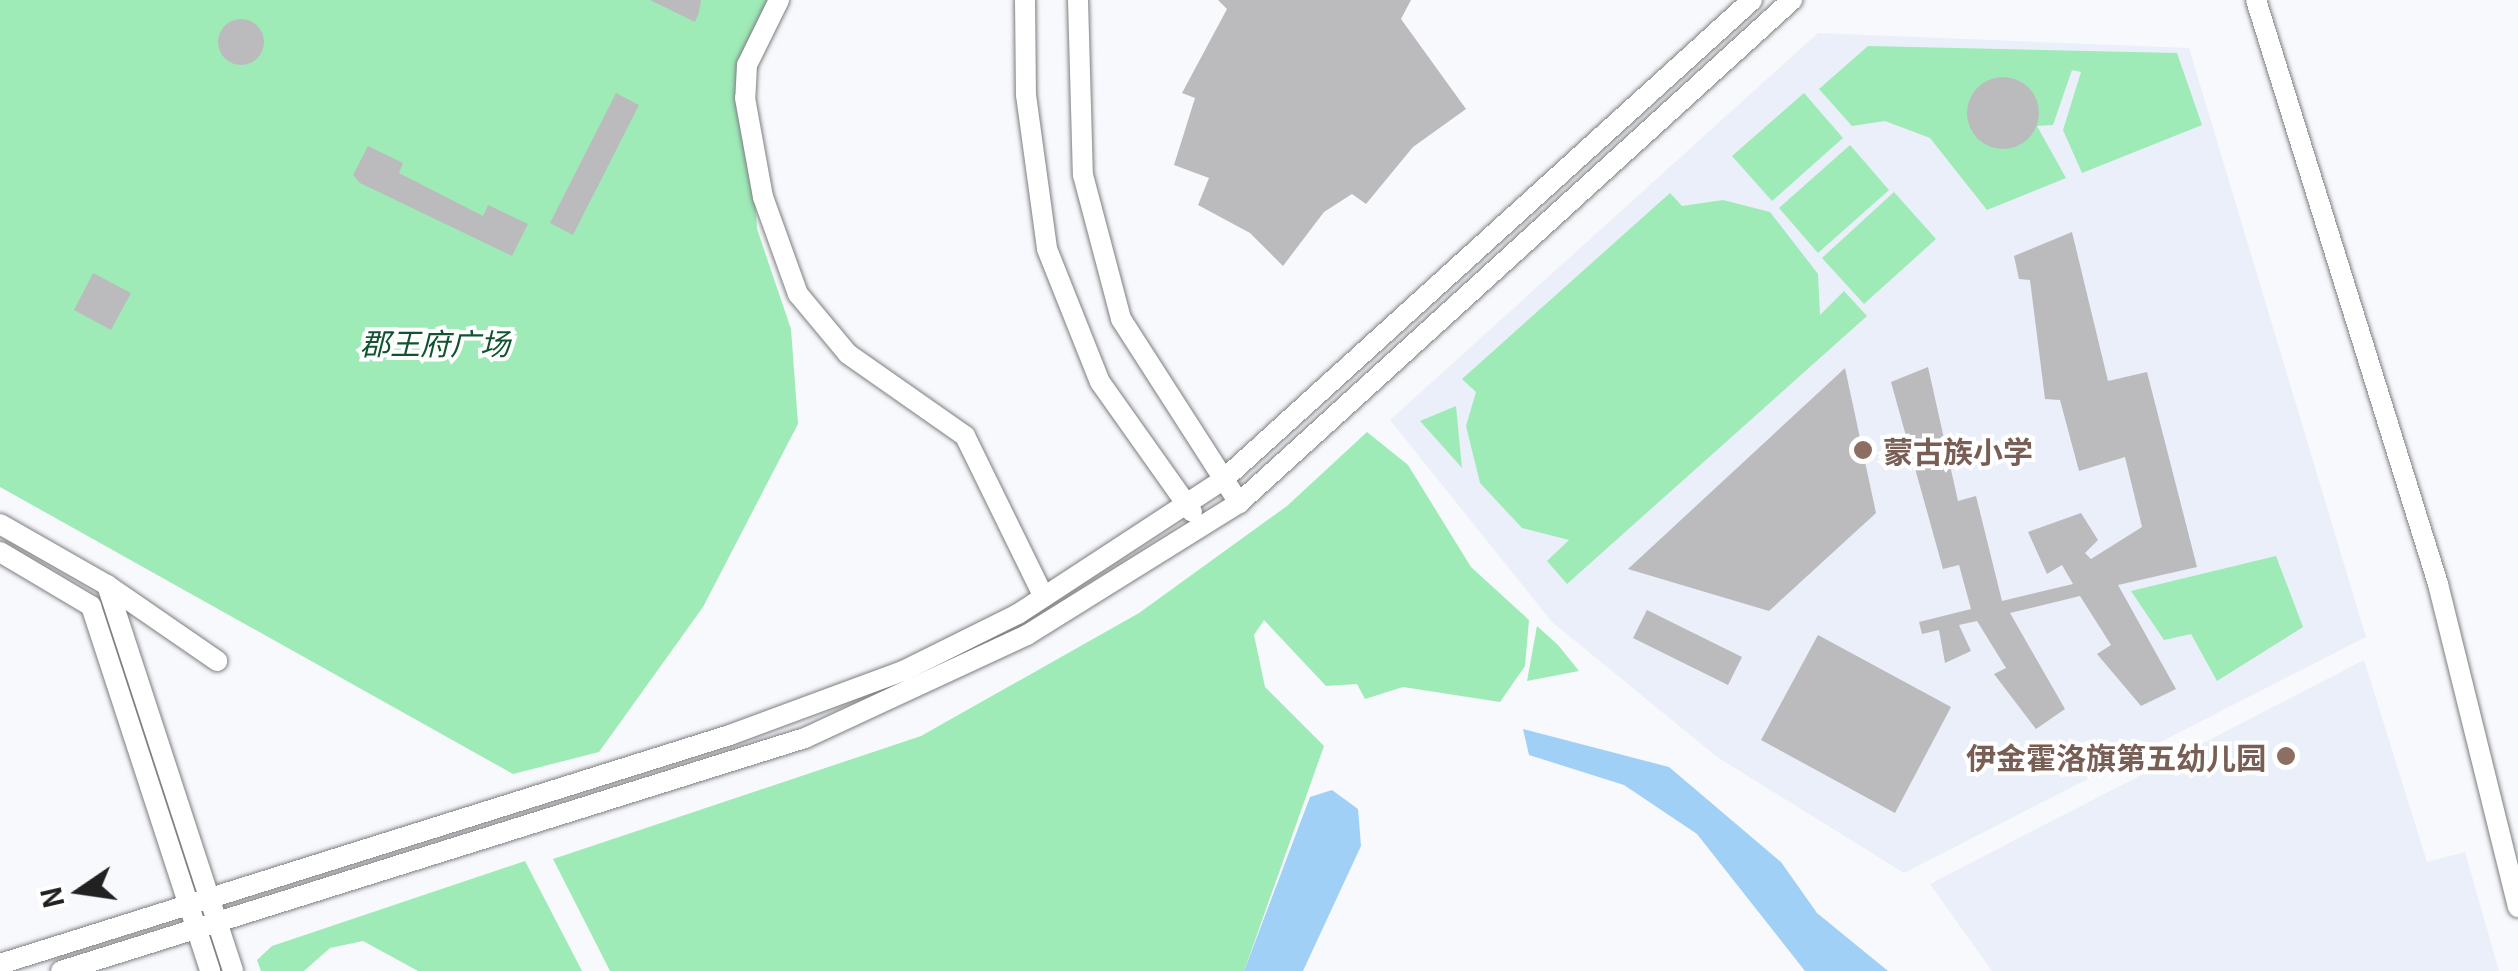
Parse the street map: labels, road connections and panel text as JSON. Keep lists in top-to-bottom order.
{
  "parks": ["郡王府广场"],
  "places": ["蒙古族小学", "伊金霍洛旗第五幼儿园"],
  "north": "left"
}
